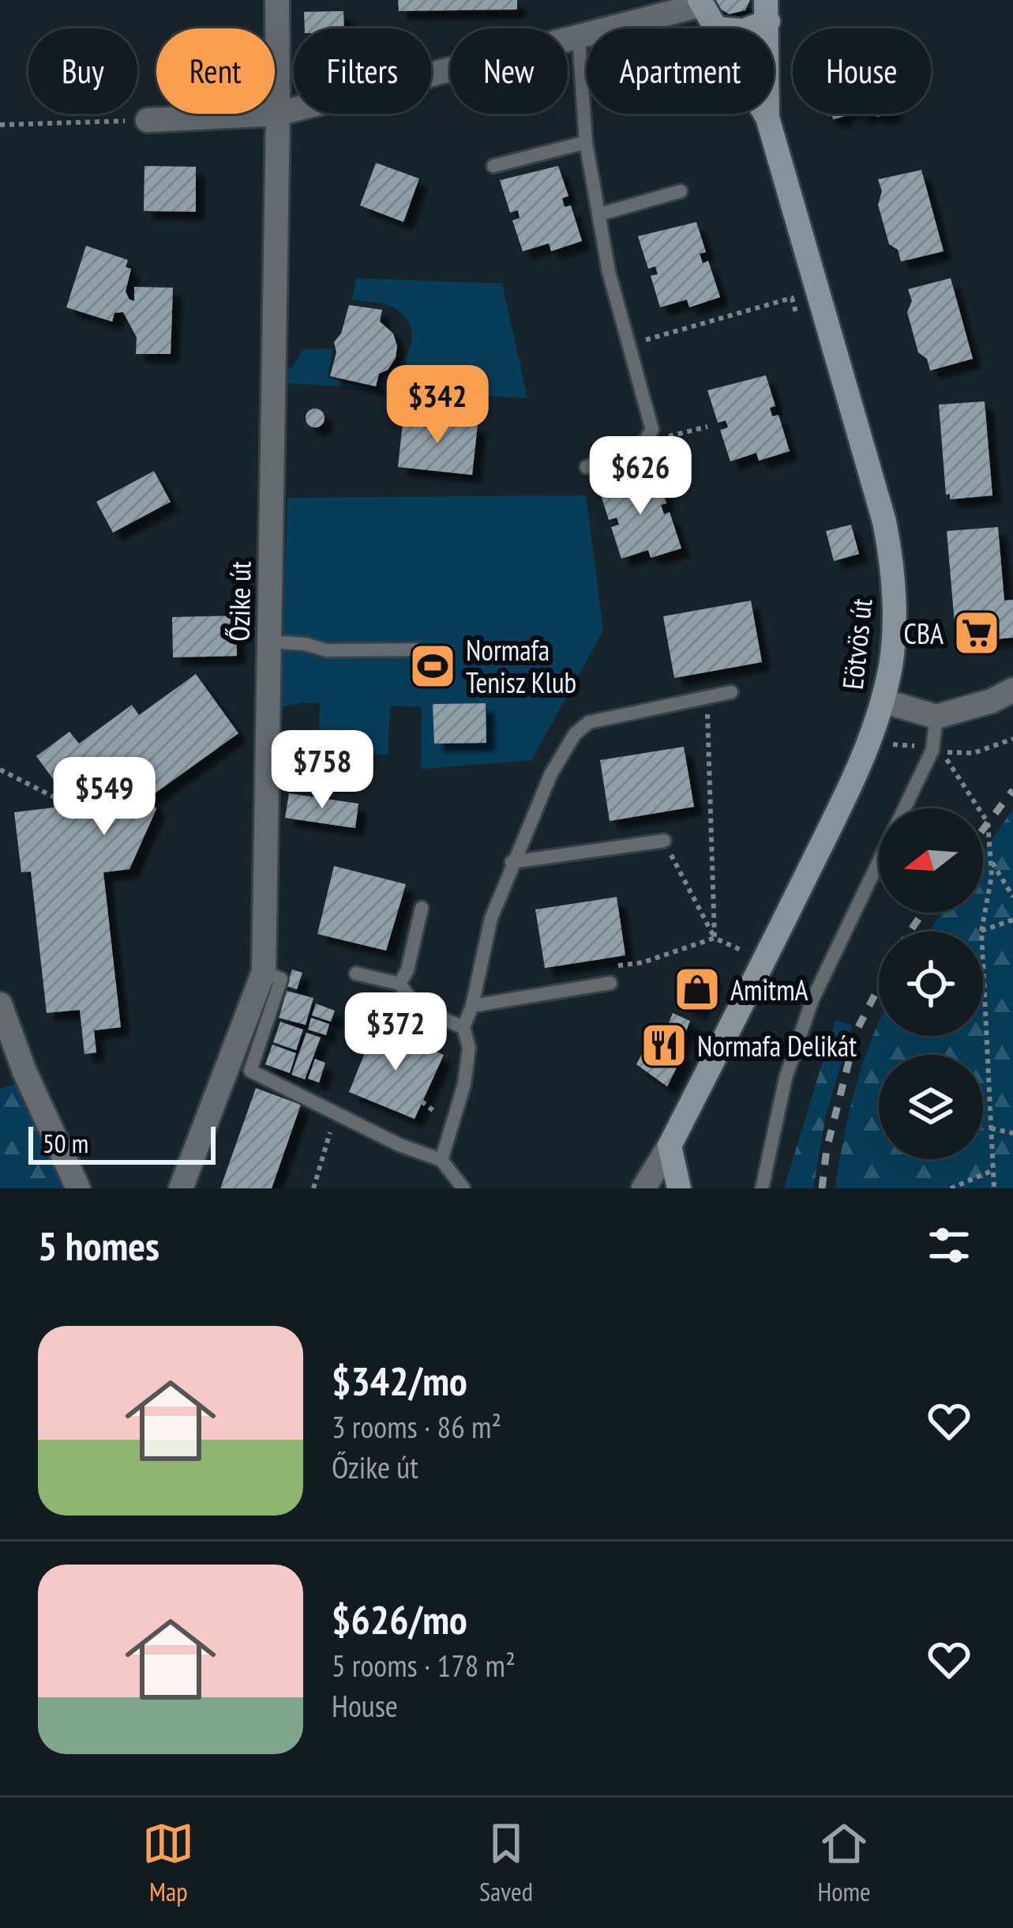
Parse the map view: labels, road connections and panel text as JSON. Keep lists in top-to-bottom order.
{
  "streets": {
    "street": ["Őzike út", "Eötvös út"]
  },
  "places": {
    "supermarket": ["CBA"],
    "sports": ["Normafa Tenisz Klub"],
    "shop": ["AmitmA"],
    "restaurant": ["Normafa Delikát"]
  },
  "scale_bar": "50 m",
  "north": "left",
  "page": {
    "chip": [
      "Buy",
      "Rent",
      "Filters",
      "New",
      "Apartment",
      "House"
    ],
    "price": [
      "$342",
      "$626",
      "$758",
      "$549",
      "$372"
    ],
    "scale": "50 m",
    "heading": "5 homes",
    "list": [
      {
        "name": "$342/mo",
        "note": "3 rooms · 86 m² · Őzike út"
      },
      {
        "name": "$626/mo",
        "note": "5 rooms · 178 m² · House"
      }
    ],
    "tabs": ["Map", "Saved", "Home"]
  }
}
